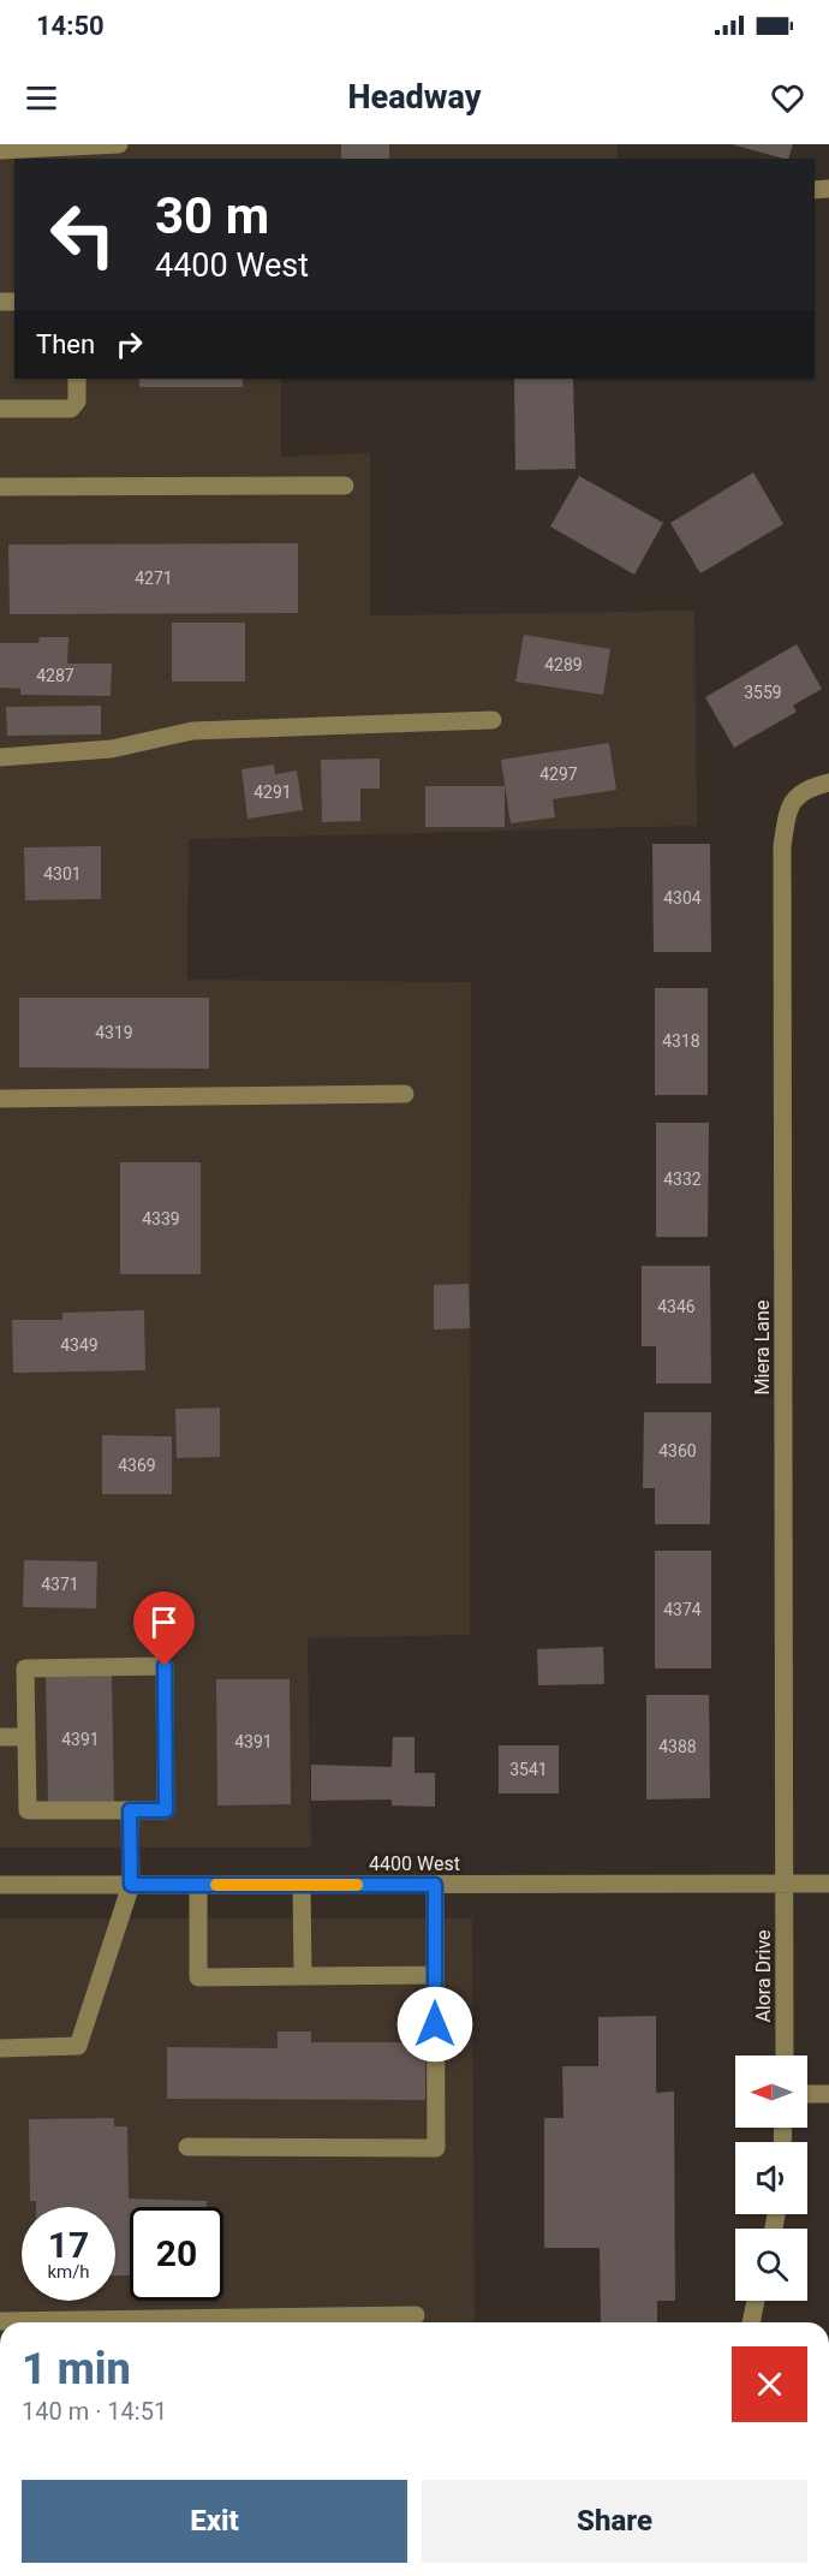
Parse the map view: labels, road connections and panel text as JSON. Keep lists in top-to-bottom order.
{
  "streets": {
    "street": ["Miera Lane", "4400 West", "Alora Drive"]
  },
  "crossings": [
    ["Miera Lane", "4400 West"],
    ["Miera Lane", "Alora Drive"],
    ["4400 West", "Alora Drive"]
  ],
  "house_numbers": [
    "4271",
    "4289",
    "4287",
    "3559",
    "4297",
    "4291",
    "4301",
    "4304",
    "4319",
    "4318",
    "4332",
    "4339",
    "4346",
    "4349",
    "4360",
    "4369",
    "4371",
    "4374",
    "4391",
    "4391",
    "4388",
    "3541"
  ],
  "north": "left",
  "page": {
    "status": "14:50",
    "header": "Headway",
    "turn": ["30 m", "4400 West"],
    "then": "Then",
    "speed": "17 km/h",
    "limit": "20",
    "heading": ["1 min", "140 m · 14:51"],
    "buttons": ["Exit", "Share"]
  }
}
